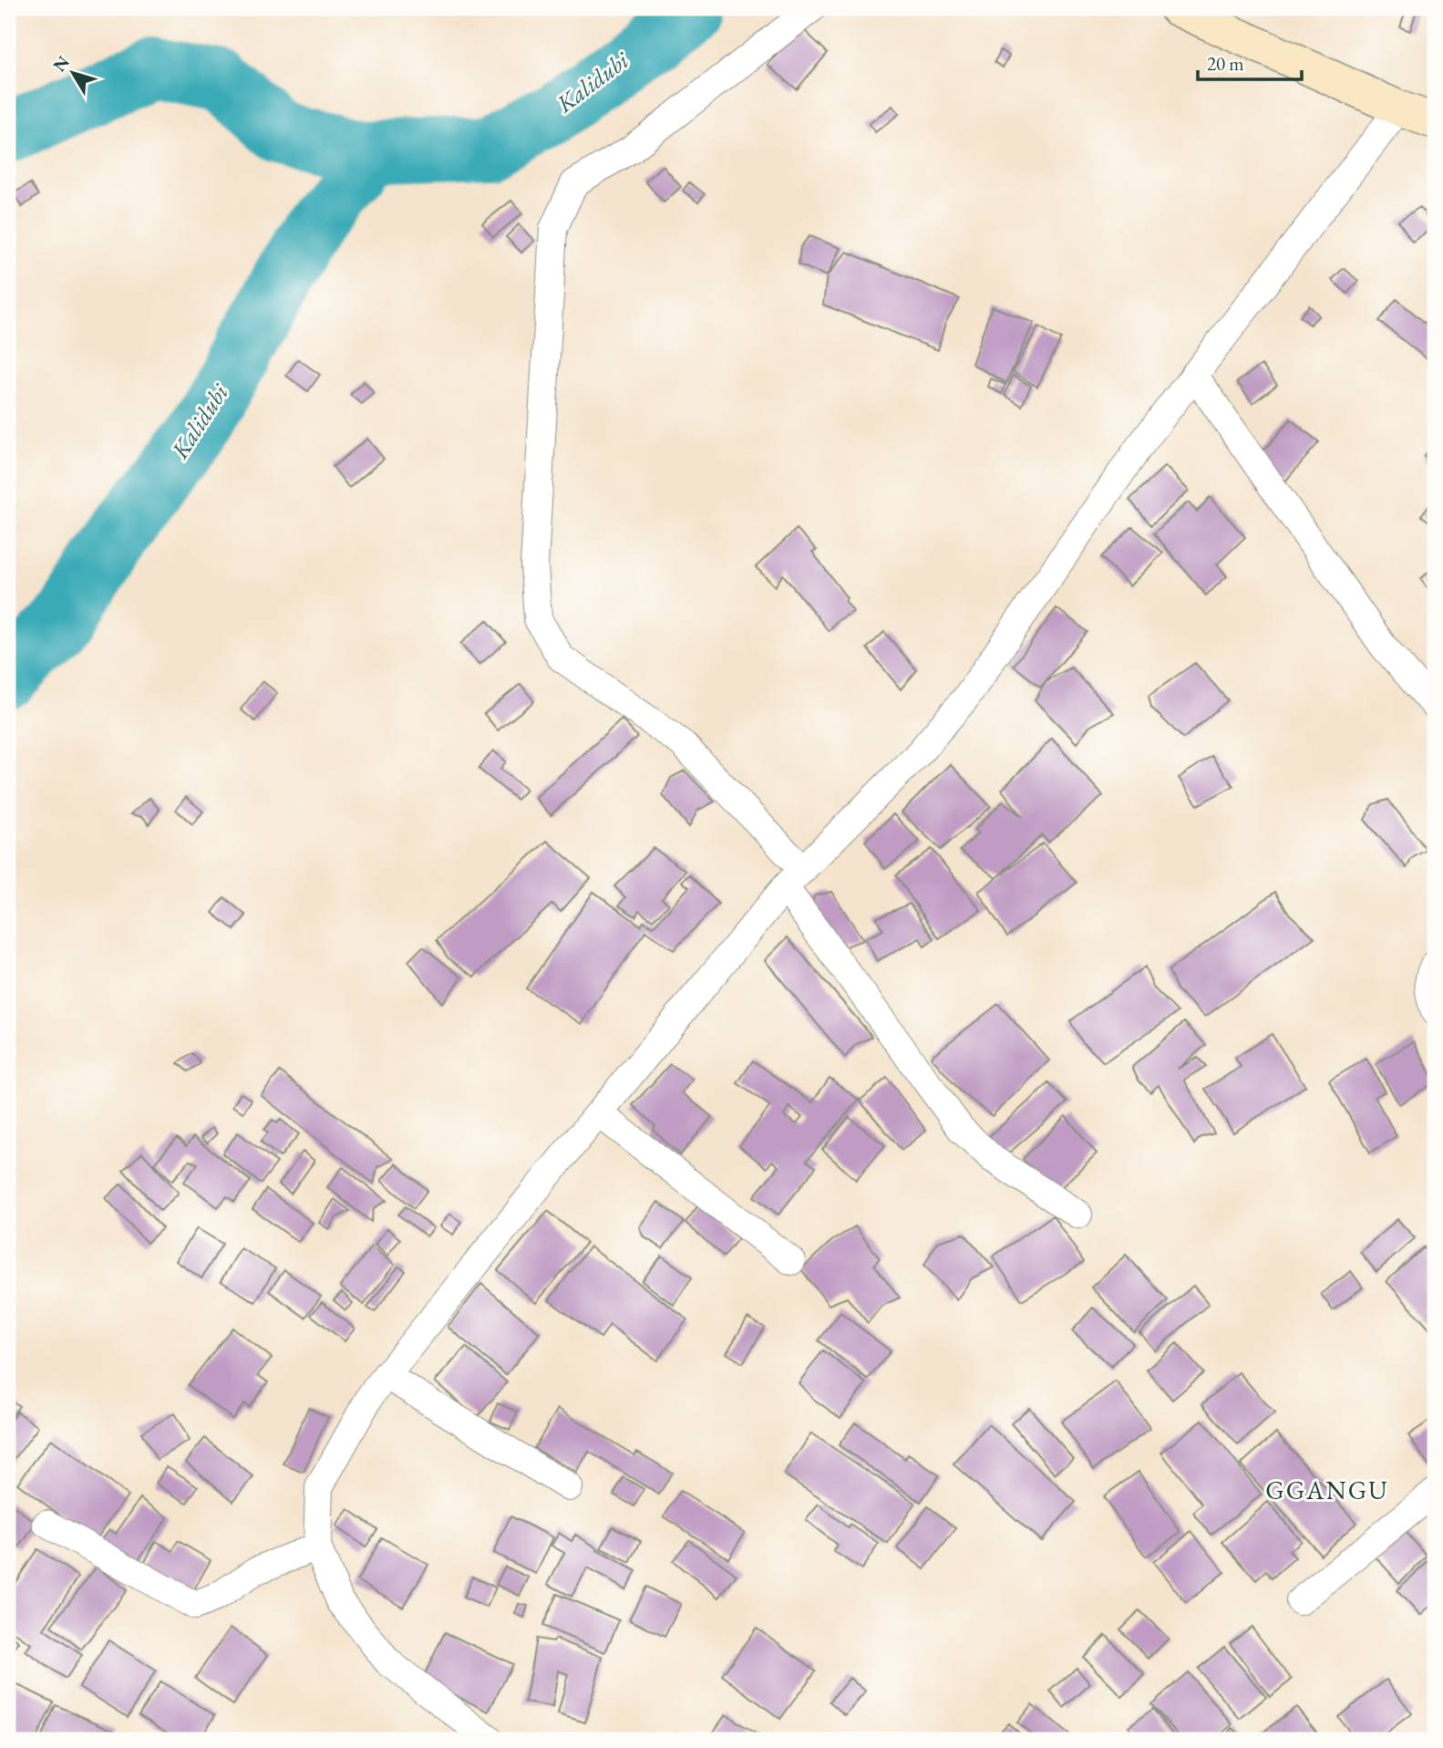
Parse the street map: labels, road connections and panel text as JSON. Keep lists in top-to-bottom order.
{
  "districts": ["GGANGU"],
  "water": ["Kalidubi"],
  "scale_bar": "20 m",
  "north": "top left"
}
